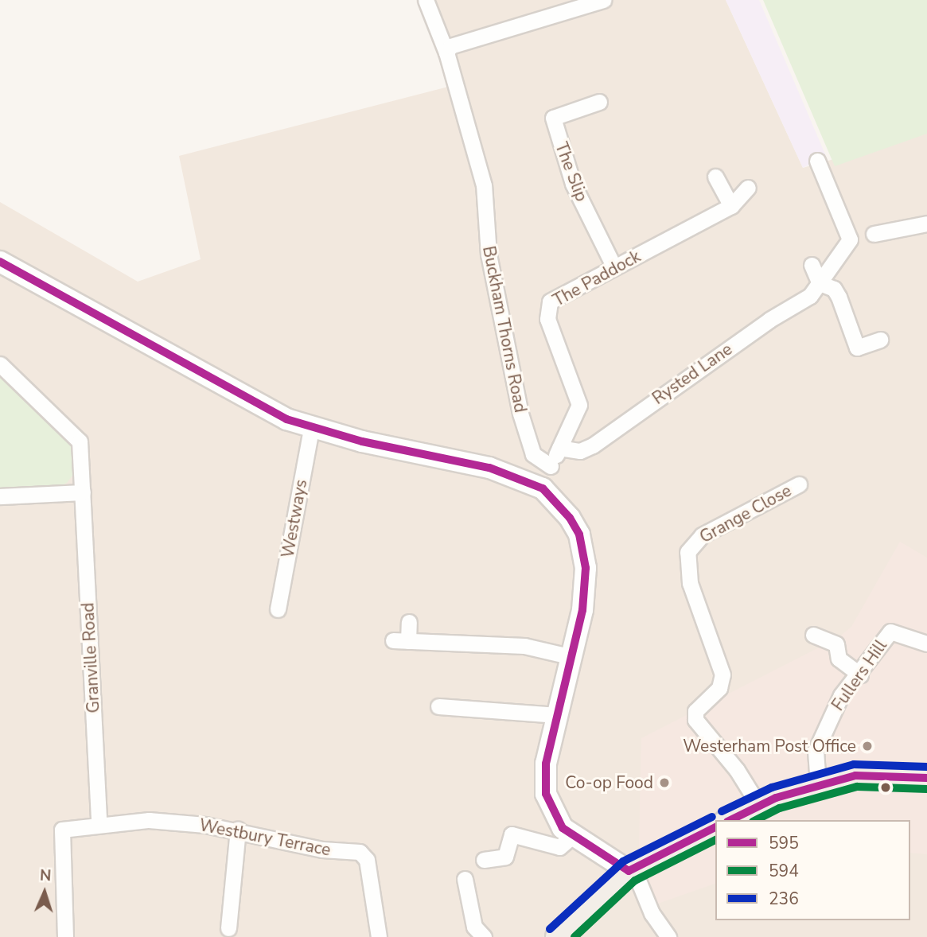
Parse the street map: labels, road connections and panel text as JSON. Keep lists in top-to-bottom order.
{
  "streets": {
    "street": [
      "The Slip",
      "The Paddock",
      "Buckham Thorns Road",
      "Rysted Lane",
      "Grange Close",
      "Westways",
      "Granville Road",
      "Fullers Hill",
      "Westbury Terrace"
    ]
  },
  "crossings": [
    ["The Slip", "The Paddock"],
    ["The Paddock", "Buckham Thorns Road"],
    ["The Paddock", "Rysted Lane"],
    ["Granville Road", "Westbury Terrace"]
  ],
  "places": ["Westerham Post Office", "Co-op Food"],
  "lines": ["transit line 595", "transit line 236", "transit line 594"],
  "legend": ["595", "594", "236"],
  "north": "top"
}
